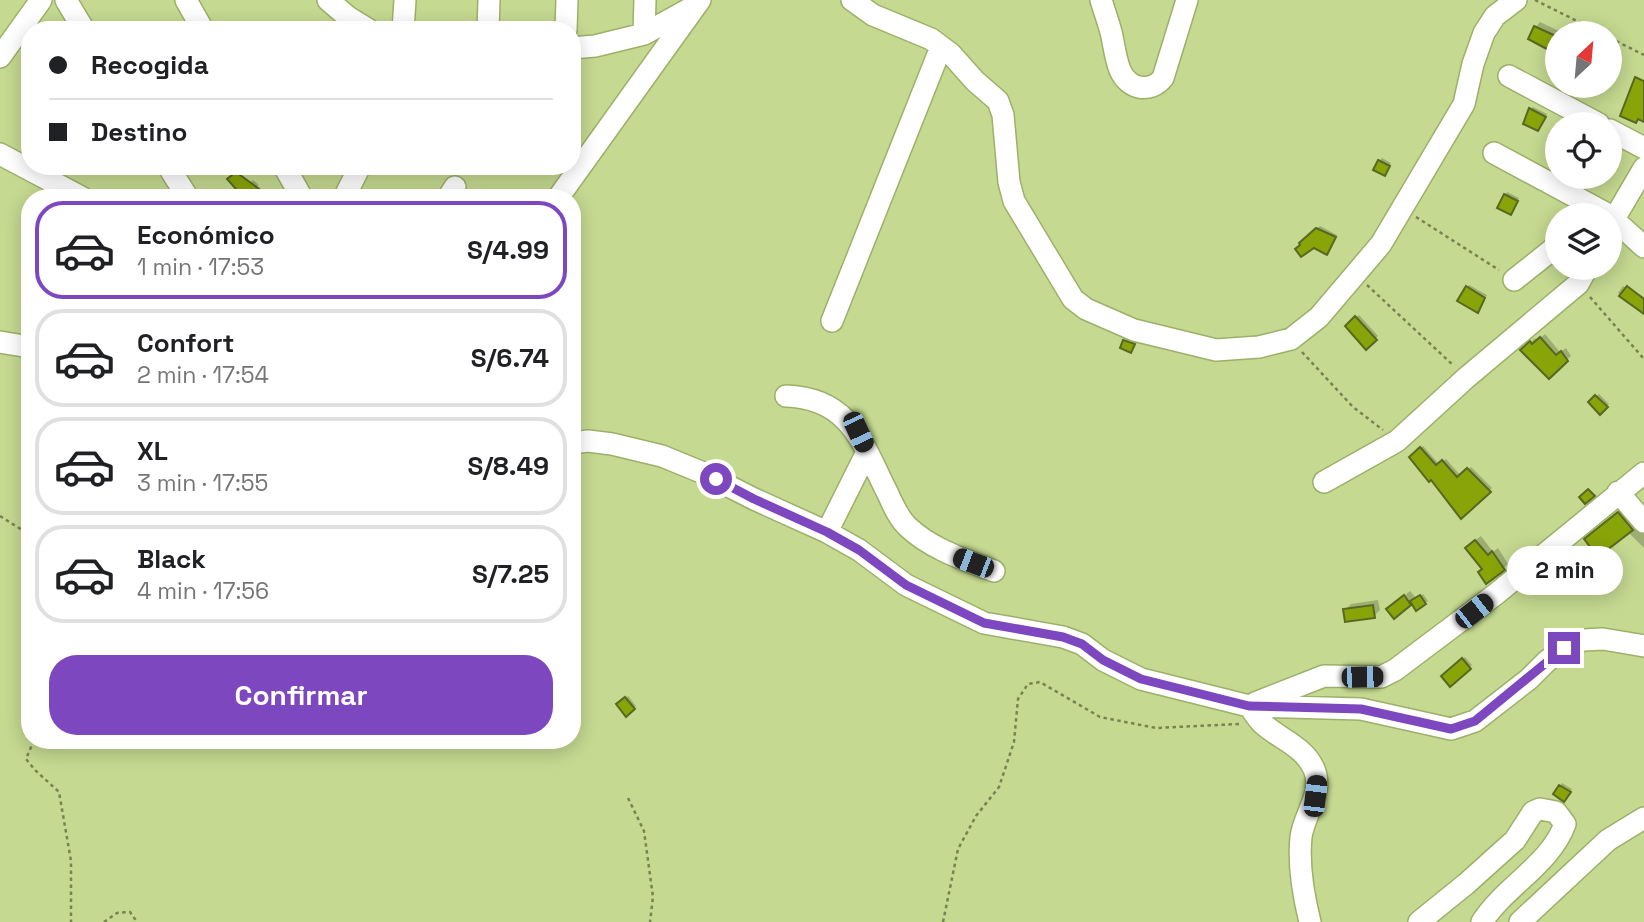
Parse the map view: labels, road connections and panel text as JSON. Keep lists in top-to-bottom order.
{
  "north": "top right",
  "page": {
    "banner": ["Recogida", "Destino"],
    "list": [
      {
        "name": "Económico",
        "note": "1 min · 17:53",
        "value": "S/4.99"
      },
      {
        "name": "Confort",
        "note": "2 min · 17:54",
        "value": "S/6.74"
      },
      {
        "name": "XL",
        "note": "3 min · 17:55",
        "value": "S/8.49"
      },
      {
        "name": "Black",
        "note": "4 min · 17:56",
        "value": "S/7.25"
      }
    ],
    "bubble": "2 min",
    "buttons": "Confirmar"
  }
}
